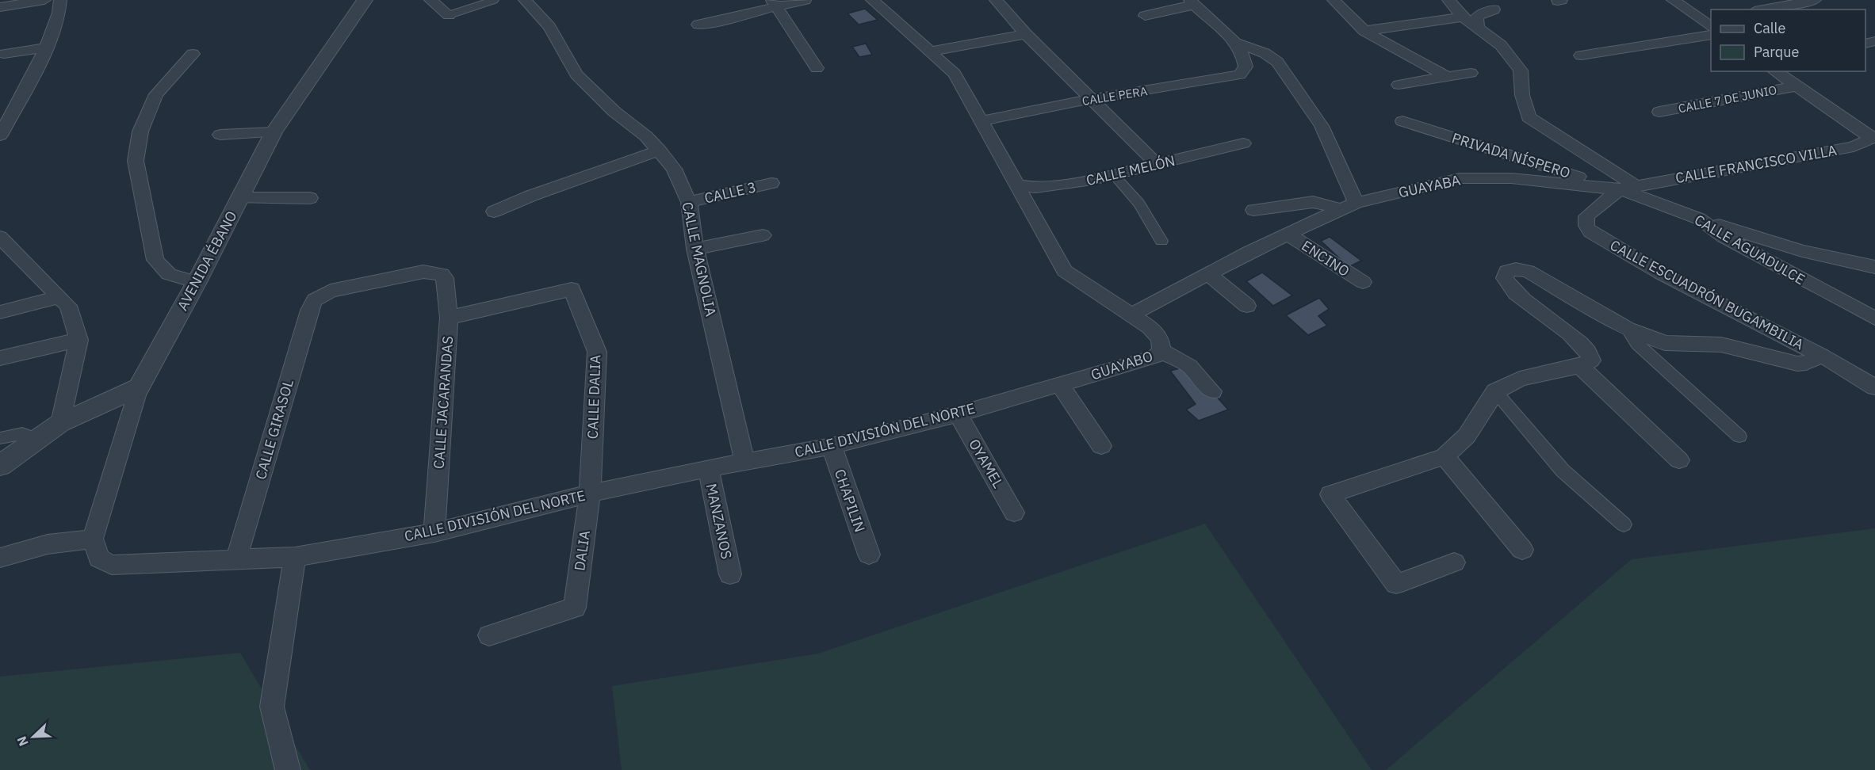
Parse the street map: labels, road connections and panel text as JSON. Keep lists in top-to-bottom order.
{
  "streets": {
    "street": [
      "CALLE PERA",
      "CALLE 7 DE JUNIO",
      "PRIVADA NÍSPERO",
      "CALLE FRANCISCO VILLA",
      "CALLE MELÓN",
      "GUAYABA",
      "CALLE 3",
      "CALLE AGUADULCE",
      "ENCINO",
      "CALLE MAGNOLIA",
      "AVENIDA ÉBANO",
      "CALLE ESCUADRÓN BUGAMBILIA",
      "GUAYABO",
      "CALLE DALIA",
      "CALLE JACARANDAS",
      "CALLE GIRASOL",
      "CALLE DIVISIÓN DEL NORTE",
      "OYAMEL",
      "CHAPILIN",
      "MANZANOS",
      "DALIA"
    ]
  },
  "crossings": [
    ["CALLE PERA", "GUAYABO"],
    ["PRIVADA NÍSPERO", "CALLE FRANCISCO VILLA"],
    ["PRIVADA NÍSPERO", "GUAYABA"],
    ["PRIVADA NÍSPERO", "CALLE AGUADULCE"],
    ["PRIVADA NÍSPERO", "CALLE ESCUADRÓN BUGAMBILIA"],
    ["CALLE FRANCISCO VILLA", "GUAYABA"],
    ["CALLE FRANCISCO VILLA", "CALLE AGUADULCE"],
    ["CALLE FRANCISCO VILLA", "CALLE ESCUADRÓN BUGAMBILIA"],
    ["CALLE MELÓN", "GUAYABO"],
    ["GUAYABA", "CALLE AGUADULCE"],
    ["GUAYABA", "ENCINO"],
    ["GUAYABA", "CALLE ESCUADRÓN BUGAMBILIA"],
    ["GUAYABA", "GUAYABO"],
    ["CALLE 3", "CALLE MAGNOLIA"],
    ["CALLE AGUADULCE", "CALLE ESCUADRÓN BUGAMBILIA"],
    ["CALLE MAGNOLIA", "CALLE DIVISIÓN DEL NORTE"],
    ["GUAYABO", "CALLE DIVISIÓN DEL NORTE"],
    ["CALLE DALIA", "CALLE JACARANDAS"],
    ["CALLE DALIA", "CALLE DIVISIÓN DEL NORTE"],
    ["CALLE DALIA", "DALIA"],
    ["CALLE JACARANDAS", "CALLE GIRASOL"],
    ["CALLE JACARANDAS", "CALLE DIVISIÓN DEL NORTE"],
    ["CALLE GIRASOL", "CALLE DIVISIÓN DEL NORTE"],
    ["CALLE DIVISIÓN DEL NORTE", "OYAMEL"],
    ["CALLE DIVISIÓN DEL NORTE", "CHAPILIN"],
    ["CALLE DIVISIÓN DEL NORTE", "MANZANOS"],
    ["CALLE DIVISIÓN DEL NORTE", "DALIA"]
  ],
  "legend": ["Calle", "Parque"],
  "north": "bottom left"
}
